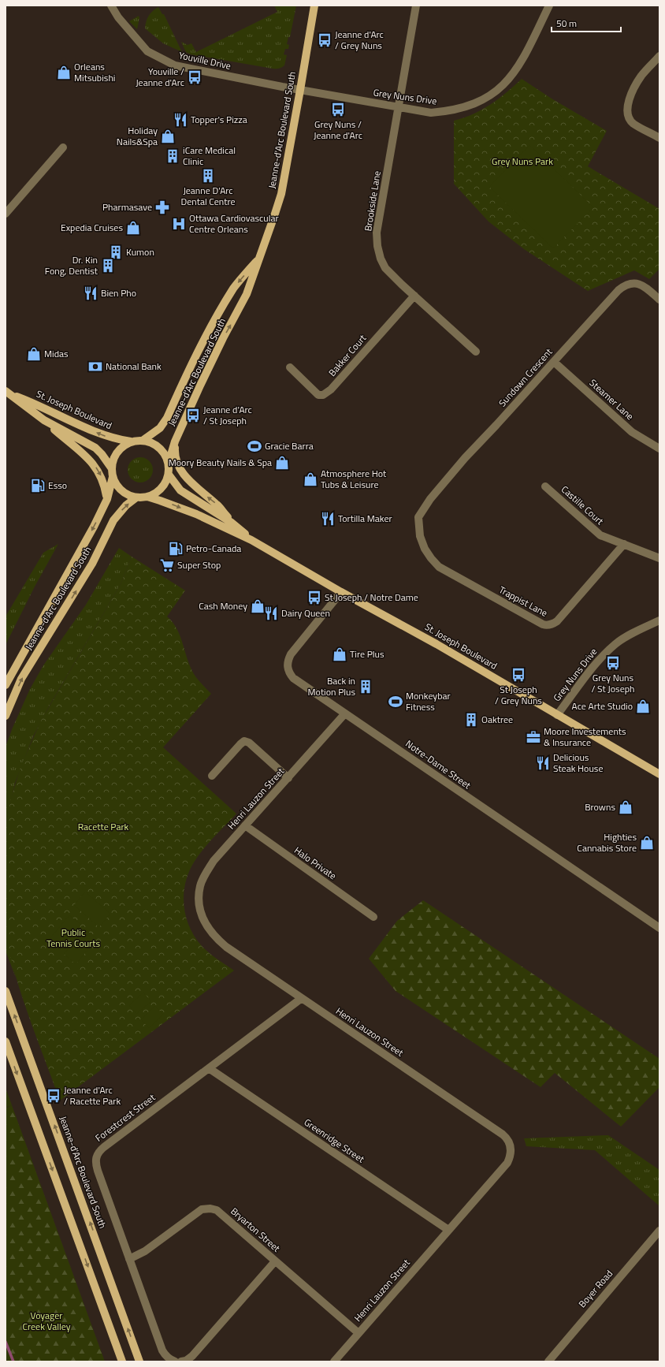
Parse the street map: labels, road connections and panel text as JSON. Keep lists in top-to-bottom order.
{
  "streets": {
    "main road": ["Jeanne-d'Arc Boulevard South", "St. Joseph Boulevard"],
    "street": [
      "Youville Drive",
      "Grey Nuns Drive",
      "Brookside Lane",
      "Bakker Court",
      "Sundown Crescent",
      "Steamer Lane",
      "Castille Court",
      "Trappist Lane",
      "Notre-Dame Street",
      "Henri Lauzon Street",
      "Halo Private",
      "Forestcrest Street",
      "Greenridge Street",
      "Bryarton Street",
      "Boyer Road"
    ]
  },
  "crossings": [
    ["Youville Drive", "Grey Nuns Drive"],
    ["Youville Drive", "Jeanne-d'Arc Boulevard South"],
    ["Grey Nuns Drive", "Jeanne-d'Arc Boulevard South"],
    ["Grey Nuns Drive", "Brookside Lane"],
    ["Grey Nuns Drive", "St. Joseph Boulevard"],
    ["Jeanne-d'Arc Boulevard South", "St. Joseph Boulevard"],
    ["Brookside Lane", "Bakker Court"],
    ["Sundown Crescent", "Steamer Lane"],
    ["Sundown Crescent", "Trappist Lane"],
    ["St. Joseph Boulevard", "Notre-Dame Street"],
    ["Castille Court", "Trappist Lane"],
    ["Notre-Dame Street", "Henri Lauzon Street"],
    ["Henri Lauzon Street", "Halo Private"],
    ["Henri Lauzon Street", "Forestcrest Street"],
    ["Henri Lauzon Street", "Greenridge Street"],
    ["Henri Lauzon Street", "Bryarton Street"],
    ["Forestcrest Street", "Greenridge Street"],
    ["Forestcrest Street", "Bryarton Street"]
  ],
  "parks": [
    "Grey Nuns Park",
    "Racette Park",
    "Public Tennis Courts",
    "Voyager Creek Valley"
  ],
  "places": {
    "bus stop": [
      "Jeanne d'Arc / Grey Nuns",
      "Youville / Jeanne d'Arc",
      "Grey Nuns / Jeanne d'Arc",
      "Jeanne d'Arc / St Joseph",
      "St Joseph / Notre Dame",
      "Grey Nuns / St Joseph",
      "St Joseph / Grey Nuns",
      "Jeanne d'Arc / Racette Park"
    ],
    "shop": [
      "Orleans Mitsubishi",
      "Holiday Nails&Spa",
      "Expedia Cruises",
      "Midas",
      "Moory Beauty Nails & Spa",
      "Atmosphere Hot Tubs & Leisure",
      "Cash Money",
      "Tire Plus",
      "Ace Arte Studio",
      "Browns",
      "Highties Cannabis Store"
    ],
    "restaurant": [
      "Topper's Pizza",
      "Bien Pho",
      "Tortilla Maker",
      "Dairy Queen",
      "Delicious Steak House"
    ],
    "building": [
      "iCare Medical Clinic",
      "Jeanne D'Arc Dental Centre",
      "Kumon",
      "Dr. Kin Fong, Dentist",
      "Back in Motion Plus",
      "Oaktree"
    ],
    "pharmacy": ["Pharmasave"],
    "hospital": ["Ottawa Cardiovascular Centre Orleans"],
    "bank": ["National Bank"],
    "sports": ["Gracie Barra", "Monkeybar Fitness"],
    "fuel station": ["Esso", "Petro-Canada"],
    "supermarket": ["Super Stop"],
    "office": ["Moore Investements & Insurance"]
  },
  "scale_bar": "50 m"
}
